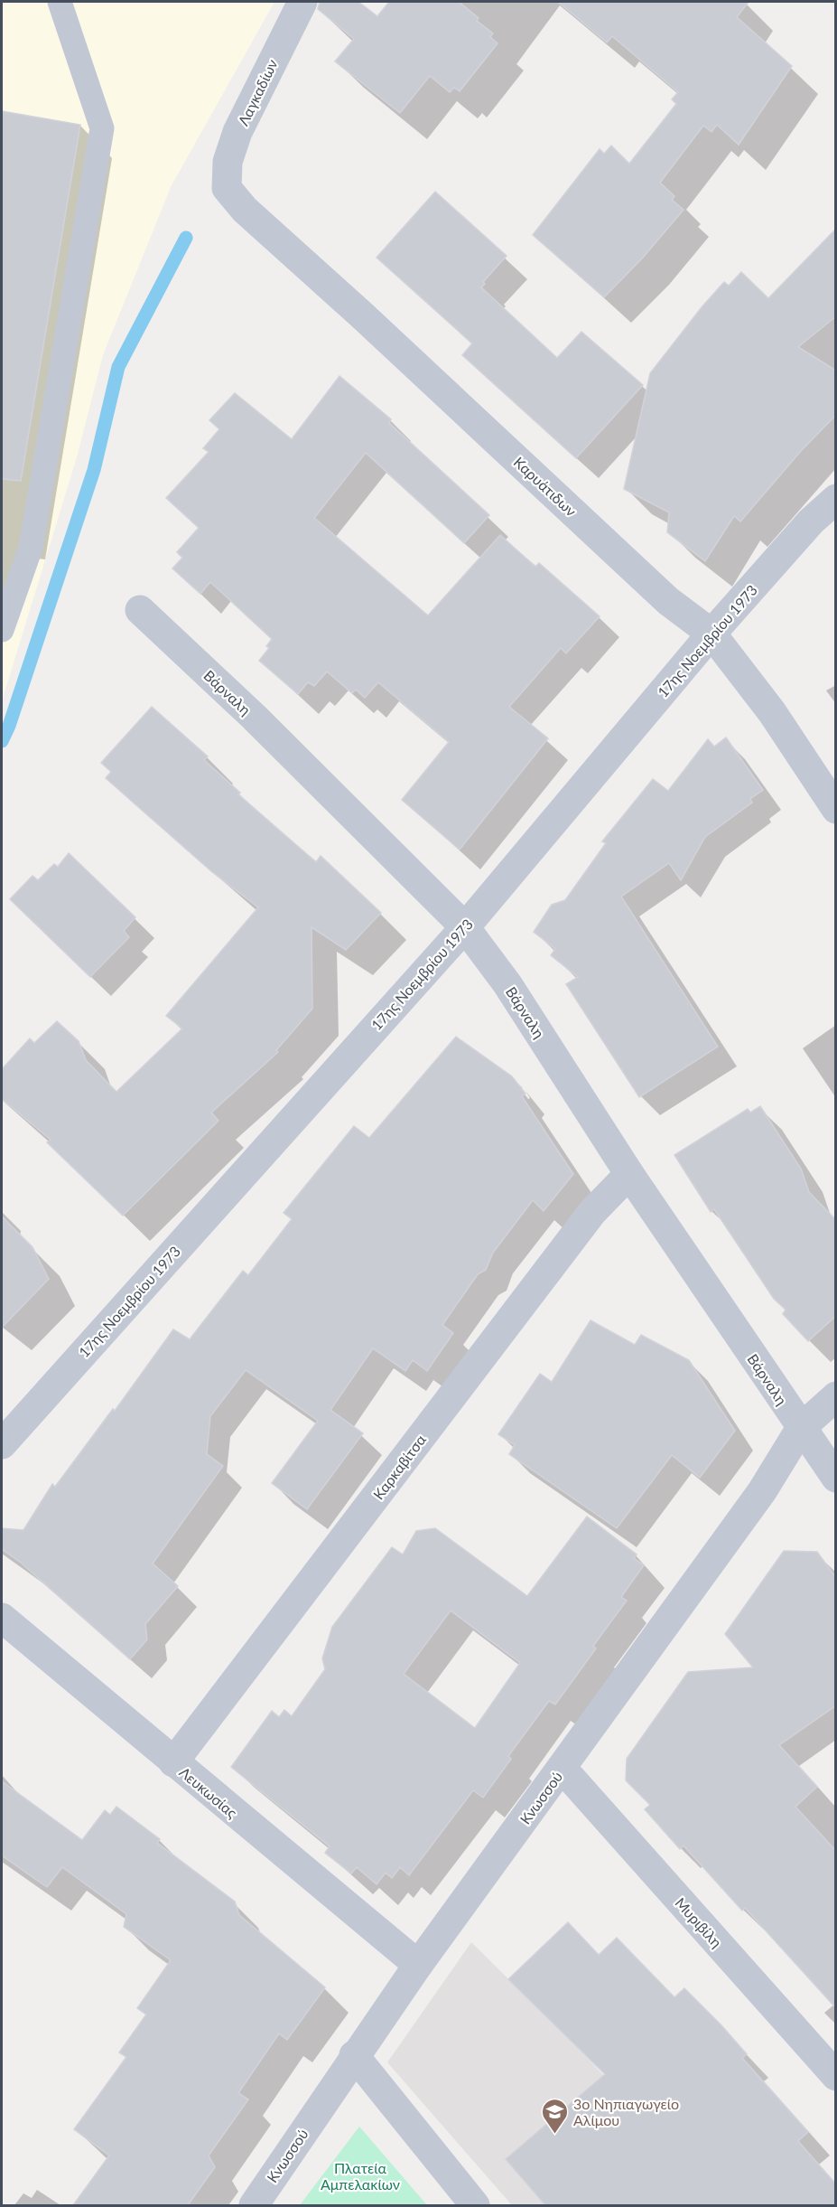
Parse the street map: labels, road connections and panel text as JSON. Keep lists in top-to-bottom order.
{
  "streets": {
    "street": [
      "Λαγκαδίων",
      "Καρυάτιδων",
      "17ης Νοεμβρίου 1973",
      "Βάρναλη",
      "Καρκαβίτσα",
      "Λευκωσίας",
      "Κνωσσού",
      "Μυριβίλη"
    ]
  },
  "crossings": [
    ["Λαγκαδίων", "Καρυάτιδων"],
    ["Καρυάτιδων", "17ης Νοεμβρίου 1973"],
    ["17ης Νοεμβρίου 1973", "Βάρναλη"],
    ["Βάρναλη", "Καρκαβίτσα"],
    ["Βάρναλη", "Κνωσσού"],
    ["Καρκαβίτσα", "Λευκωσίας"],
    ["Λευκωσίας", "Κνωσσού"],
    ["Κνωσσού", "Μυριβίλη"]
  ],
  "parks": ["Πλατεία Αμπελακίων"],
  "places": {
    "school or university": ["3ο Νηπιαγωγείο Αλίμου"]
  }
}
